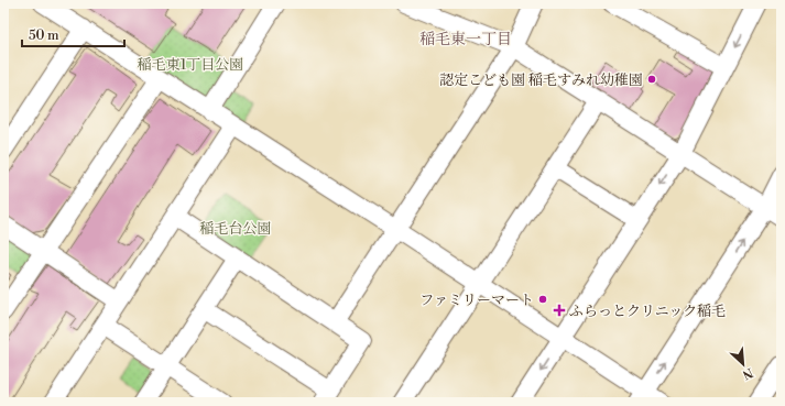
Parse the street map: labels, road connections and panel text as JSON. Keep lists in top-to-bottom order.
{
  "districts": ["稲毛東一丁目"],
  "parks": ["稲毛東1丁目公園", "稲毛台公園"],
  "places": {
    "other": ["認定こども園 稲毛すみれ幼稚園", "ファミリーマート"],
    "health": ["ふらっとクリニック稲毛"]
  },
  "scale_bar": "50 m",
  "north": "bottom right"
}
